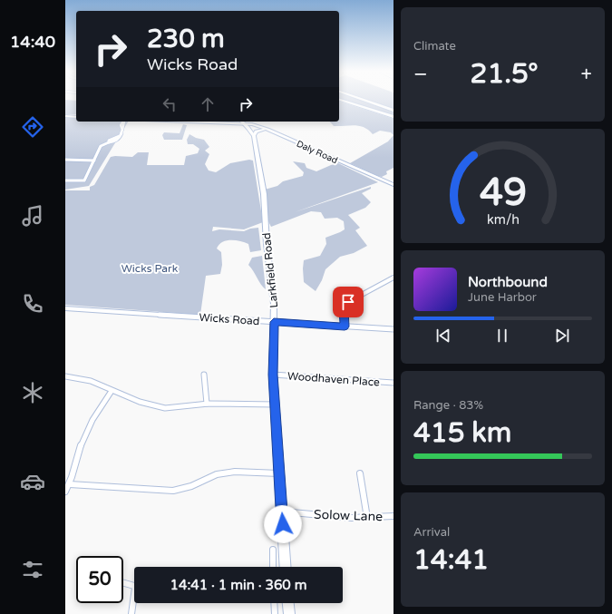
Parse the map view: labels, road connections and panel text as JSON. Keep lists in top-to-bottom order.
{
  "streets": {
    "main road": ["Larkfield Road"],
    "street": [
      "Daly Road",
      "Wicks Road",
      "Woodhaven Place",
      "Solow Lane"
    ]
  },
  "crossings": [
    ["Daly Road", "Larkfield Road"],
    ["Larkfield Road", "Wicks Road"],
    ["Larkfield Road", "Woodhaven Place"],
    ["Larkfield Road", "Solow Lane"]
  ],
  "parks": ["Wicks Park"],
  "page": {
    "tabs": "14:40",
    "tile": [
      "Climate",
      ["Range · 83%", "415 km"],
      ["Arrival", "14:41"]
    ],
    "turn": ["230 m", "Wicks Road"],
    "heat": ["−", "21.5°", "+"],
    "song": ["Northbound", "June Harbor"],
    "limit": "50",
    "trip": "14:41 · 1 min · 360 m",
    "gauge": ["49", "km/h"]
  }
}
